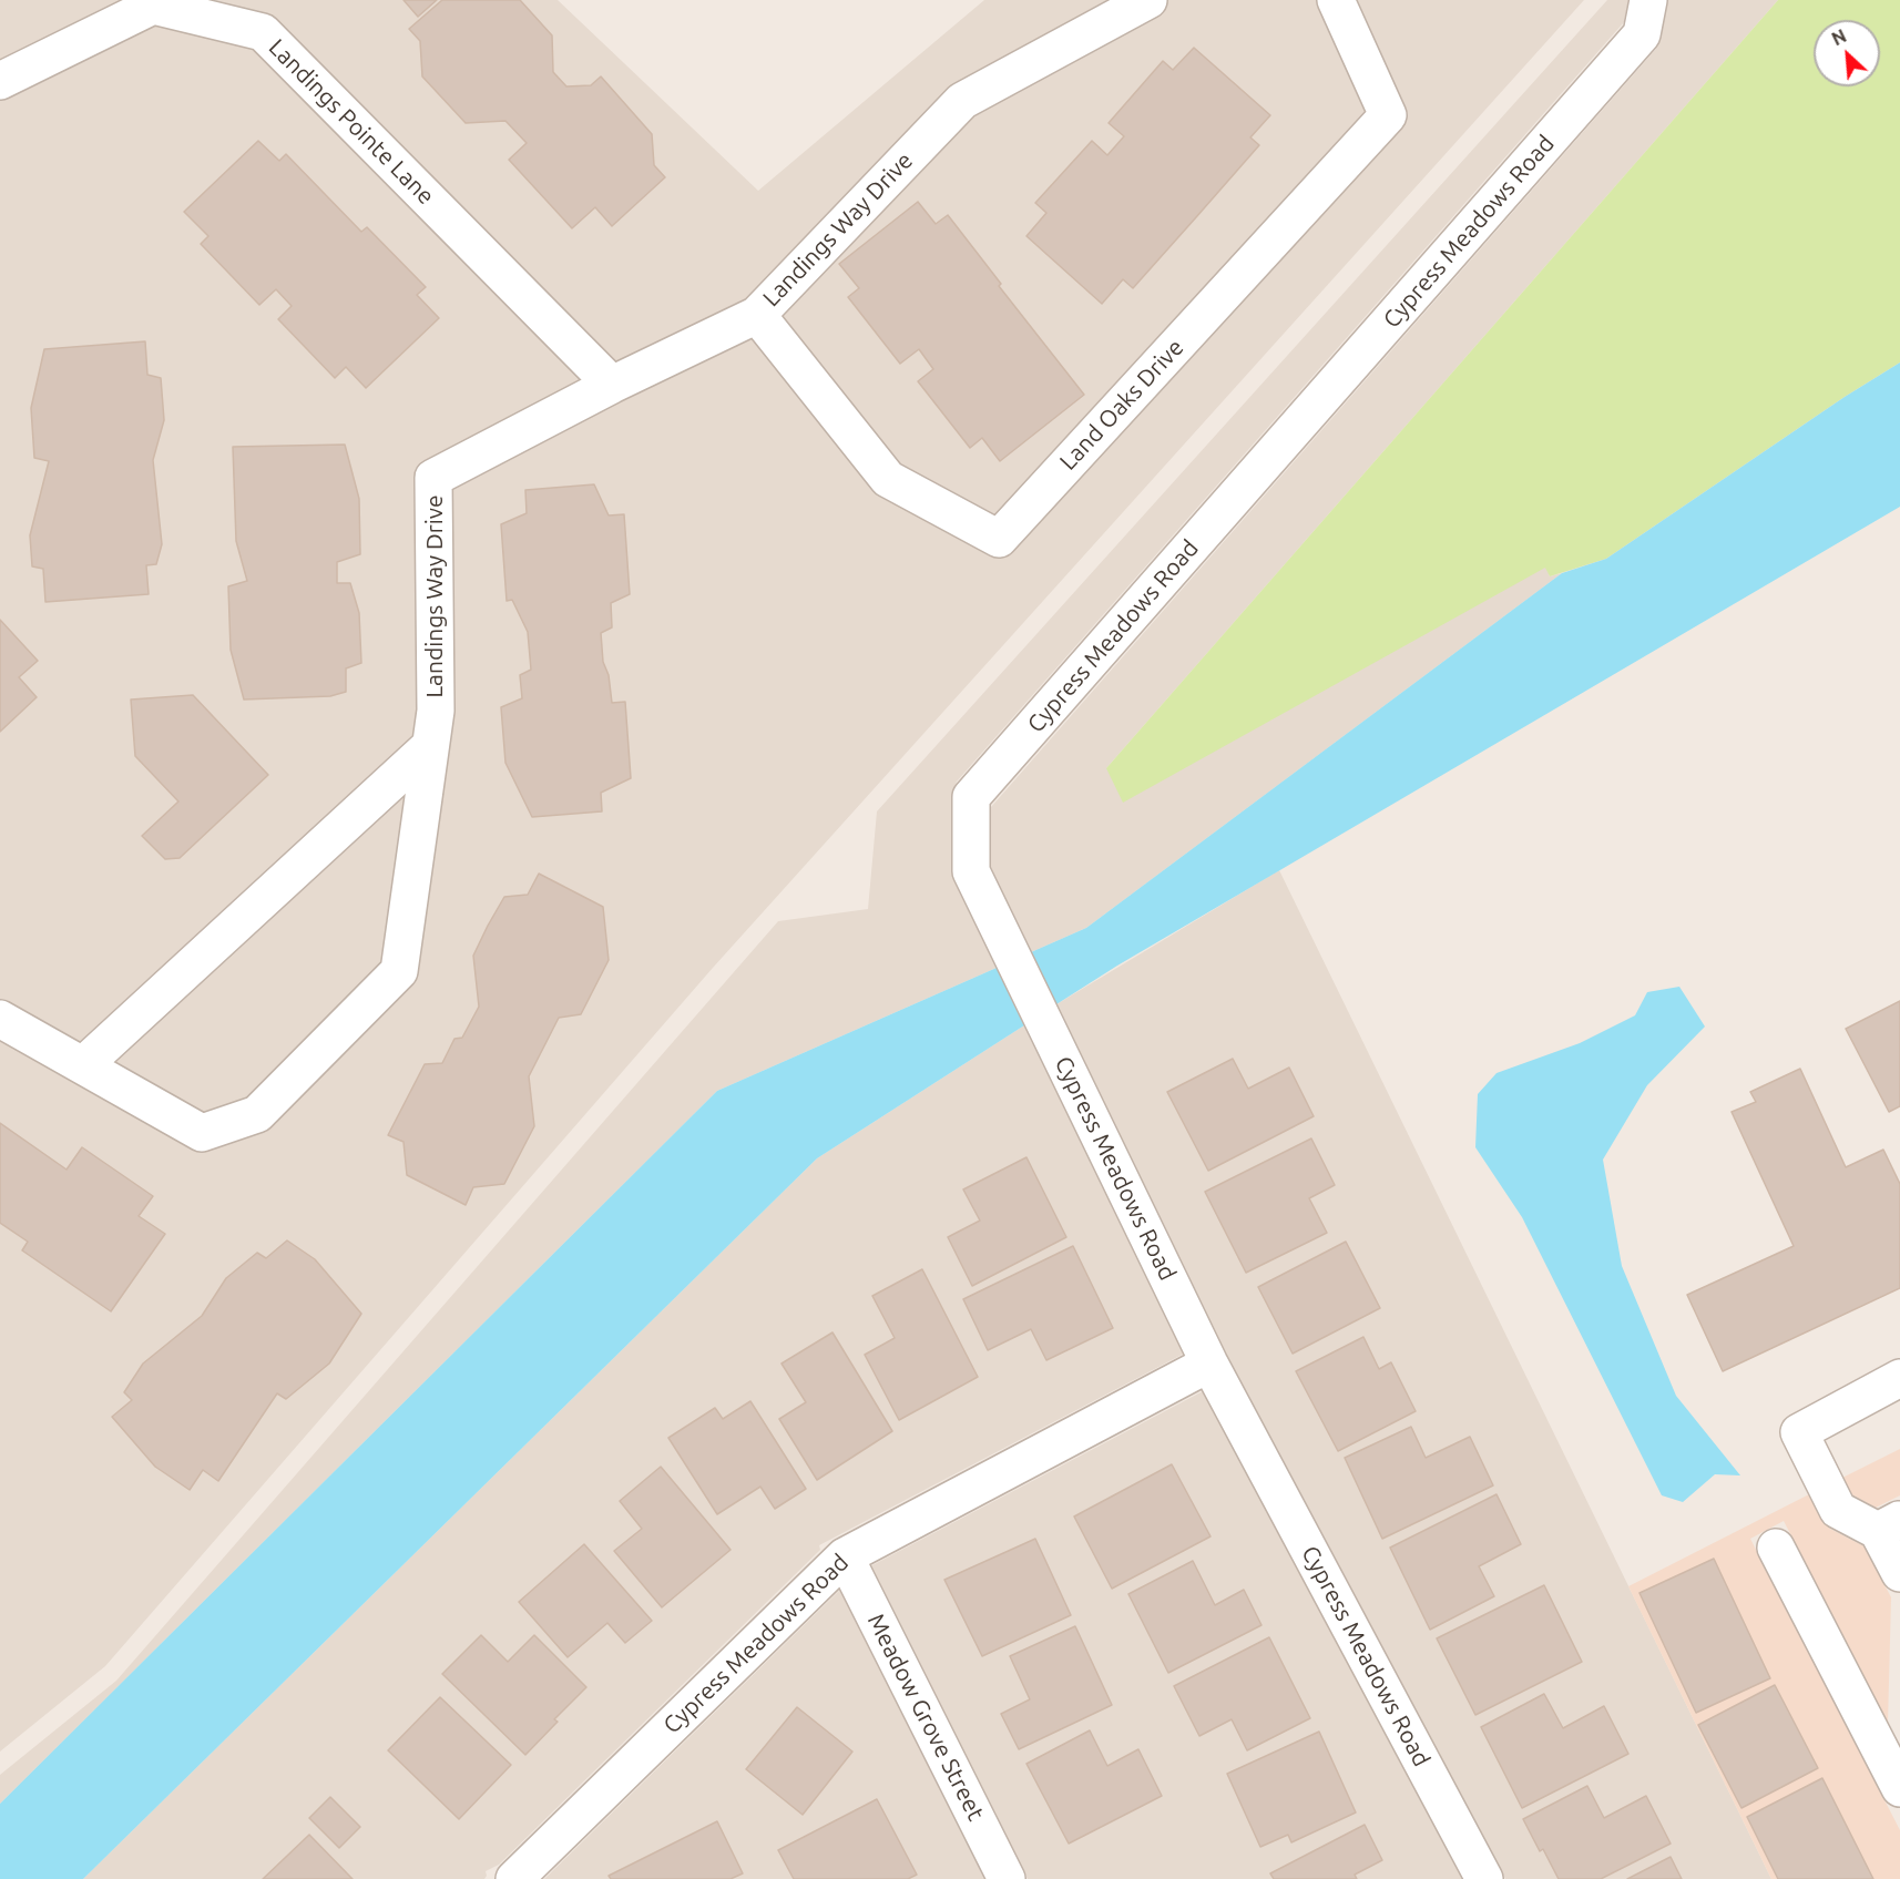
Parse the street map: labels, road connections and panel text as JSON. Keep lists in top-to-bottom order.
{
  "streets": {
    "street": [
      "Landings Pointe Lane",
      "Landings Way Drive",
      "Cypress Meadows Road",
      "Land Oaks Drive",
      "Meadow Grove Street"
    ]
  },
  "crossings": [
    ["Landings Pointe Lane", "Landings Way Drive"],
    ["Landings Way Drive", "Land Oaks Drive"],
    ["Cypress Meadows Road", "Meadow Grove Street"]
  ],
  "north": "top left"
}
